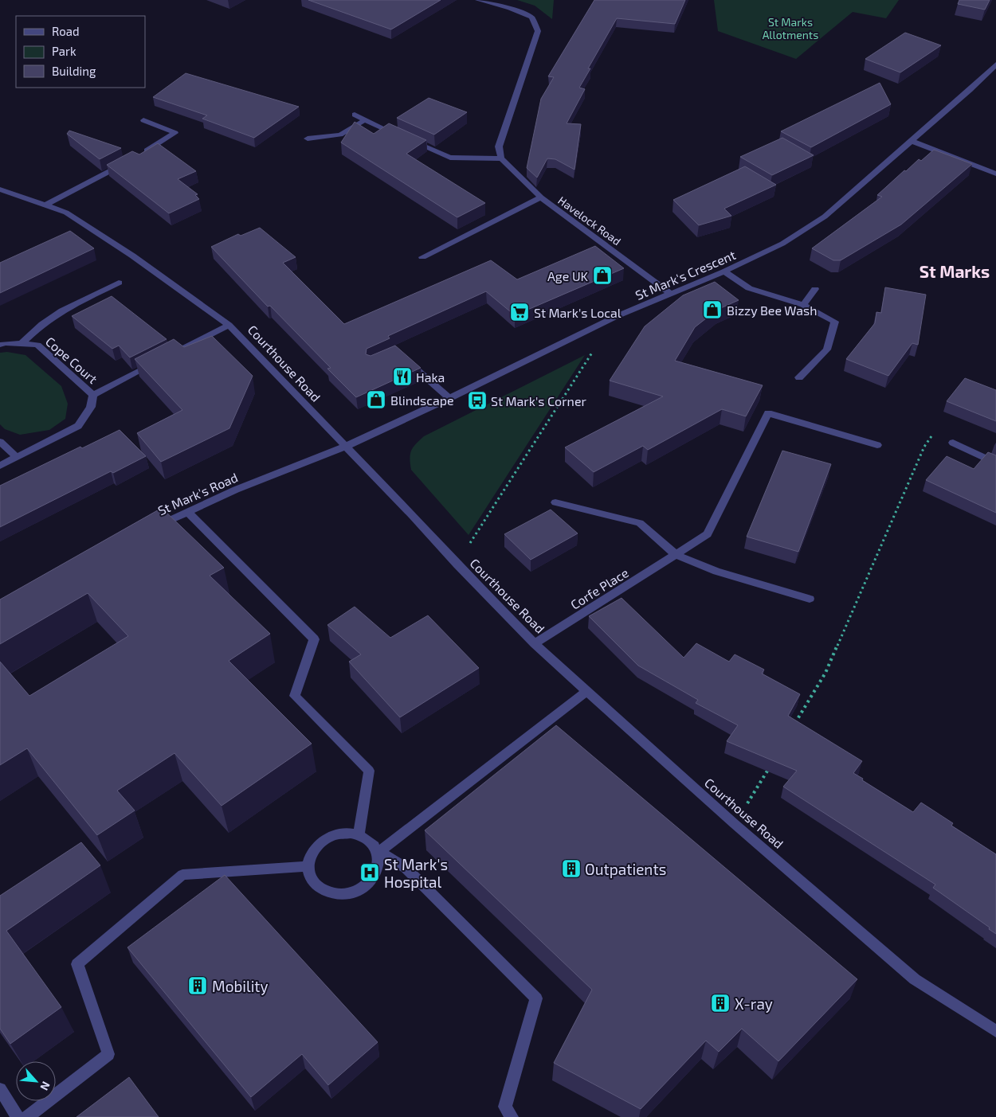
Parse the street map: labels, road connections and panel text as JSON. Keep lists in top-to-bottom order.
{
  "streets": {
    "street": [
      "Havelock Road",
      "St Mark's Crescent",
      "Cope Court",
      "Courthouse Road",
      "St Mark's Road",
      "Corfe Place"
    ]
  },
  "crossings": [
    ["Havelock Road", "St Mark's Crescent"],
    ["St Mark's Crescent", "Courthouse Road"],
    ["St Mark's Crescent", "St Mark's Road"],
    ["Courthouse Road", "St Mark's Road"],
    ["Courthouse Road", "Corfe Place"]
  ],
  "districts": ["St Marks"],
  "parks": ["St Marks Allotments"],
  "places": {
    "shop": ["Age UK", "Bizzy Bee Wash", "Blindscape"],
    "supermarket": ["St Mark's Local"],
    "restaurant": ["Haka"],
    "bus stop": ["St Mark's Corner"],
    "building": ["Outpatients", "Mobility", "X-ray"],
    "hospital": ["St Mark's Hospital"]
  },
  "legend": ["Road", "Park", "Building"],
  "north": "bottom right"
}
